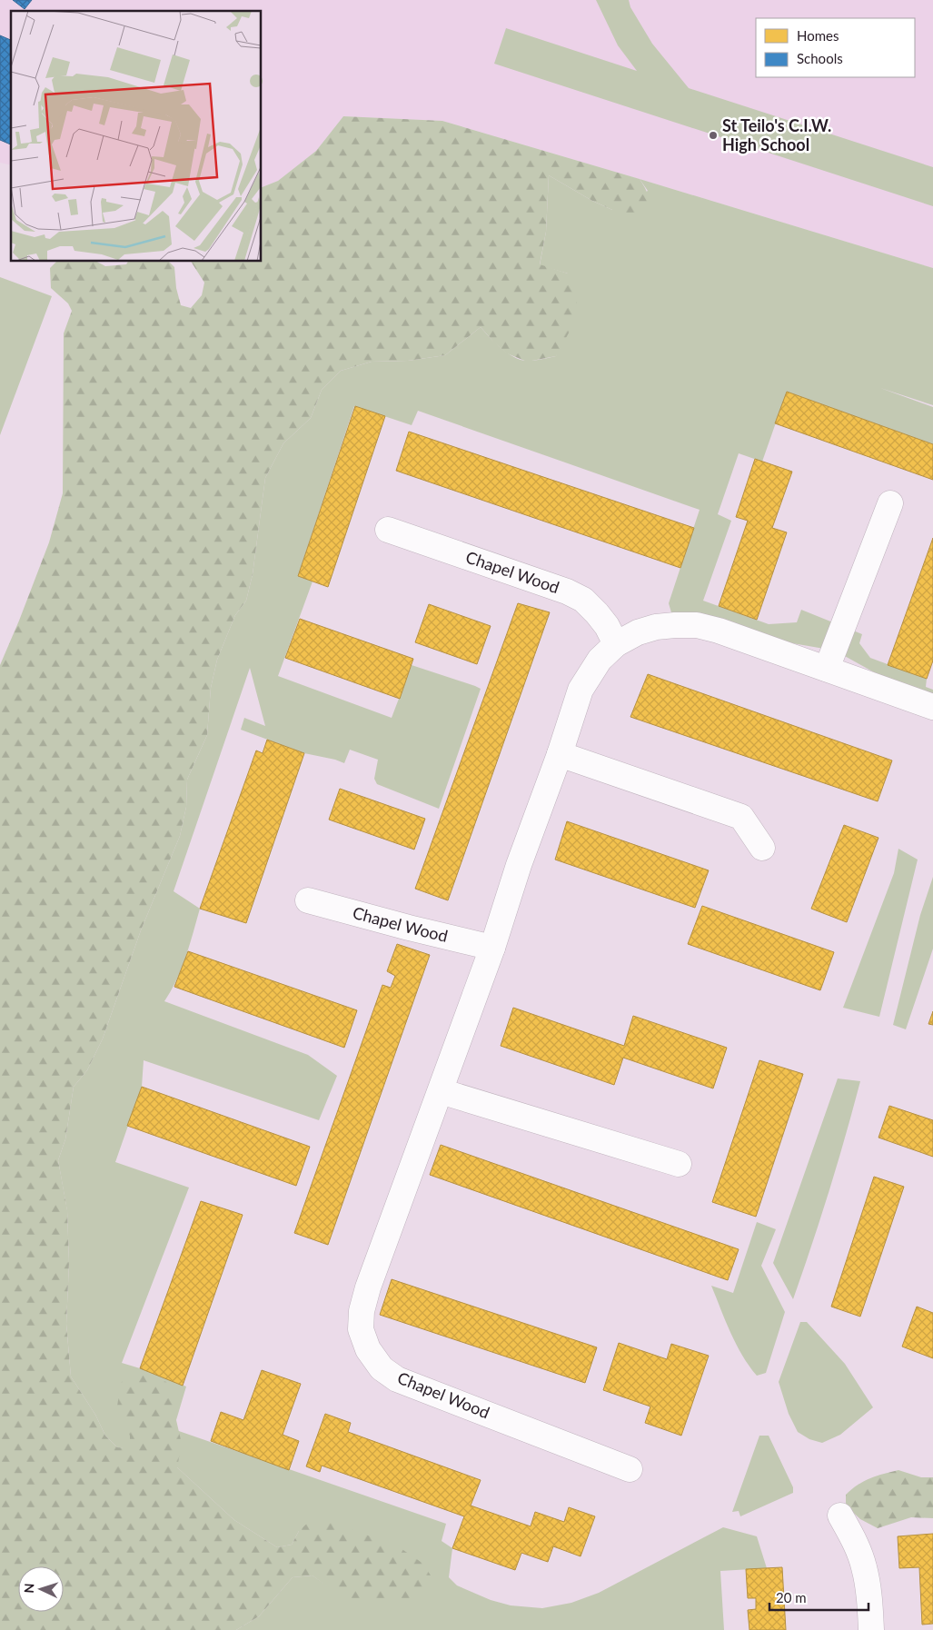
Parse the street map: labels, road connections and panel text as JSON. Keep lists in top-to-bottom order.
{
  "streets": {
    "street": ["Chapel Wood"]
  },
  "places": ["St Teilo's C.I.W. High School"],
  "legend": ["Homes", "Schools"],
  "scale_bar": "20 m",
  "north": "left"
}
